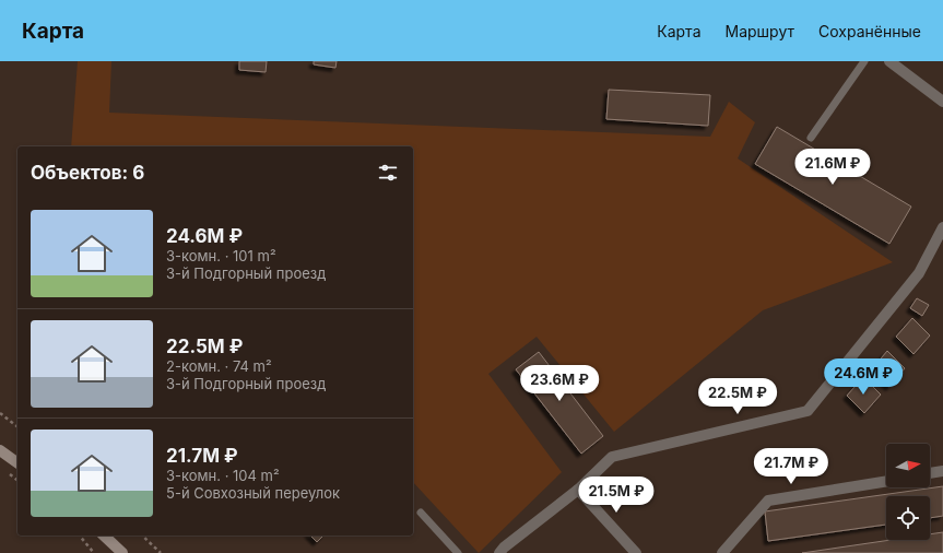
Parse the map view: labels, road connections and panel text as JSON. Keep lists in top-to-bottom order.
{
  "north": "right",
  "page": {
    "header": "Карта",
    "nav": ["Карта", "Маршрут", "Сохранённые"],
    "heading": "Объектов: 6",
    "price": [
      "21.6M ₽",
      "24.6M ₽",
      "23.6M ₽",
      "22.5M ₽",
      "21.7M ₽",
      "21.5M ₽"
    ],
    "list": [
      {
        "name": "24.6M ₽",
        "note": "3-комн. · 101 m² · 3-й Подгорный проезд"
      },
      {
        "name": "22.5M ₽",
        "note": "2-комн. · 74 m² · 3-й Подгорный проезд"
      },
      {
        "name": "21.7M ₽",
        "note": "3-комн. · 104 m² · 5-й Совхозный переулок"
      }
    ]
  }
}
